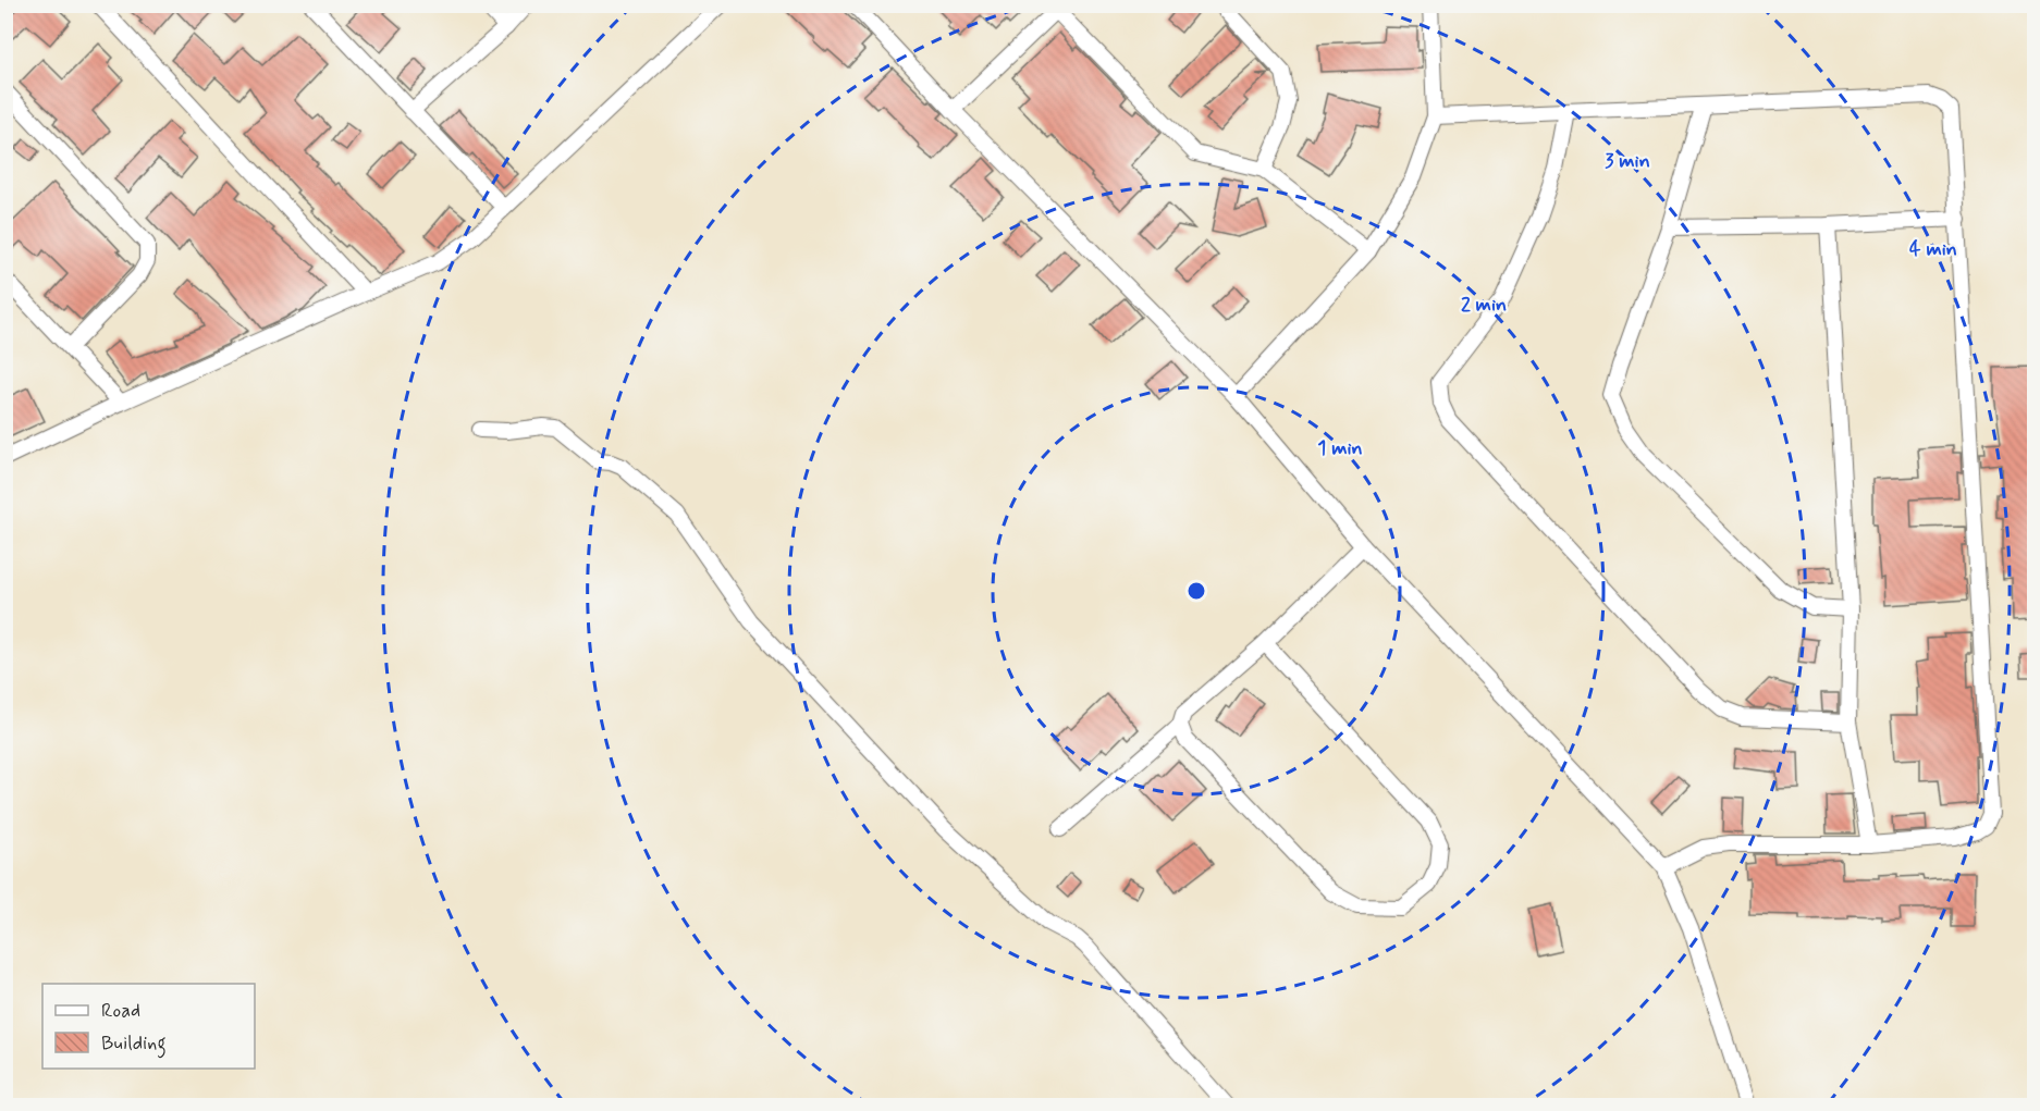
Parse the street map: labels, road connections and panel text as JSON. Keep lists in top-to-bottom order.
{
  "legend": ["Road", "Building"],
  "rings": [
    "3 min",
    "4 min",
    "2 min",
    "1 min"
  ]
}
